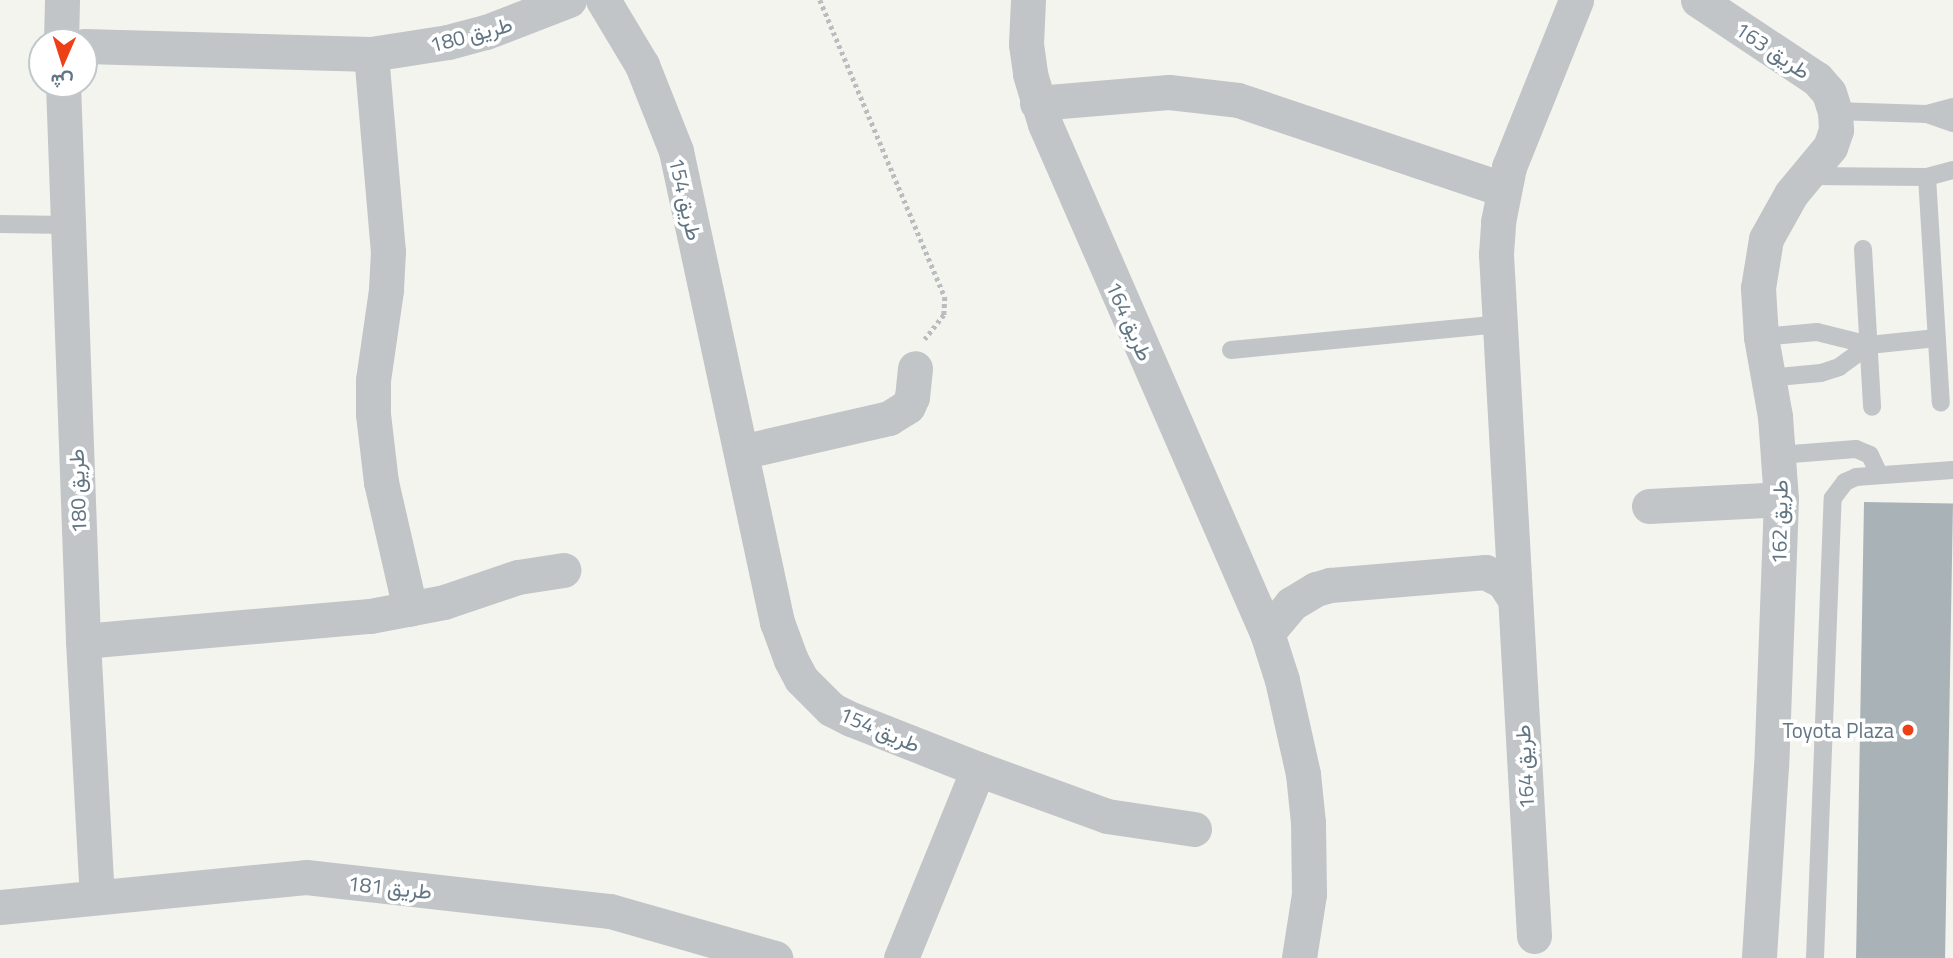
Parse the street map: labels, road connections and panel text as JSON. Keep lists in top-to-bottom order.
{
  "streets": {
    "street": [
      "طريق 180",
      "طريق 163",
      "طريق 154",
      "طريق 164",
      "طريق 162",
      "طريق 181"
    ]
  },
  "crossings": [
    ["طريق 180", "طريق 181"],
    ["طريق 163", "طريق 162"]
  ],
  "places": ["Toyota Plaza"],
  "north": "bottom"
}
